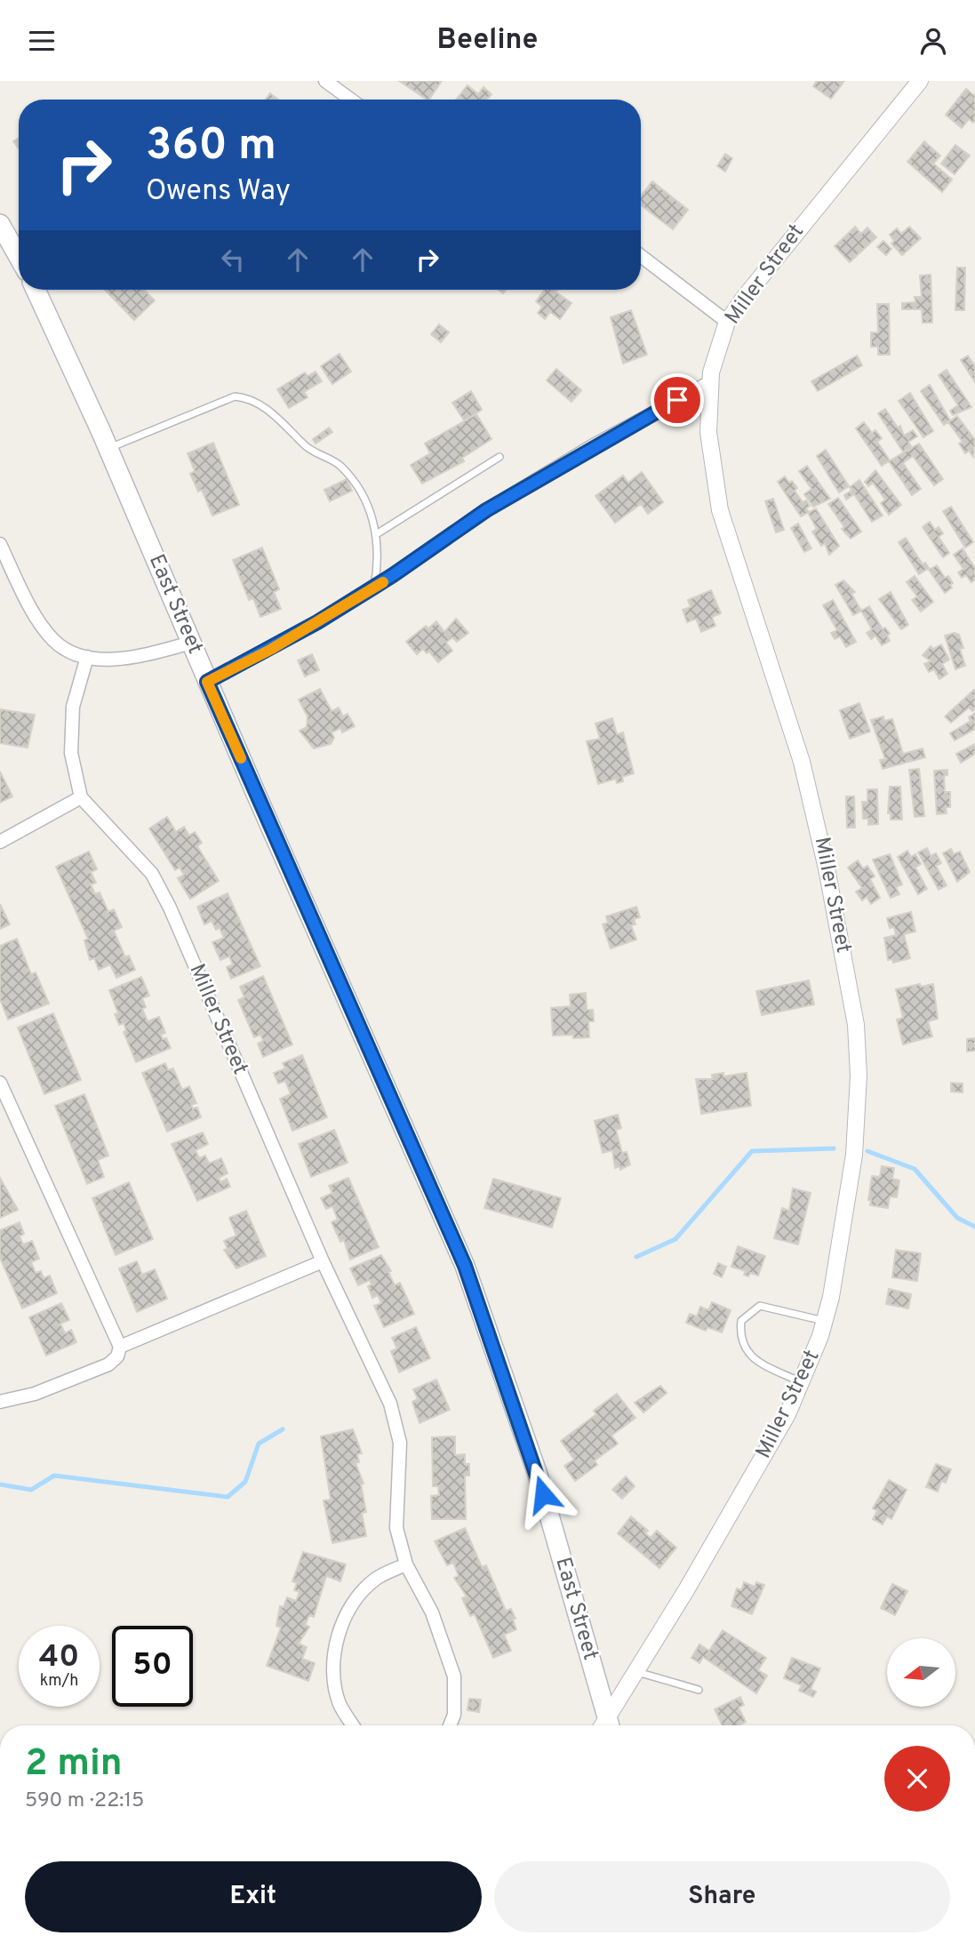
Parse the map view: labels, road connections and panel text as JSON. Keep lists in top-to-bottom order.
{
  "streets": {
    "main road": ["East Street"],
    "street": ["Miller Street"]
  },
  "north": "left",
  "page": {
    "header": "Beeline",
    "turn": ["360 m", "Owens Way"],
    "speed": "40 km/h",
    "limit": "50",
    "heading": ["2 min", "590 m · 22:15"],
    "buttons": ["Exit", "Share"]
  }
}
